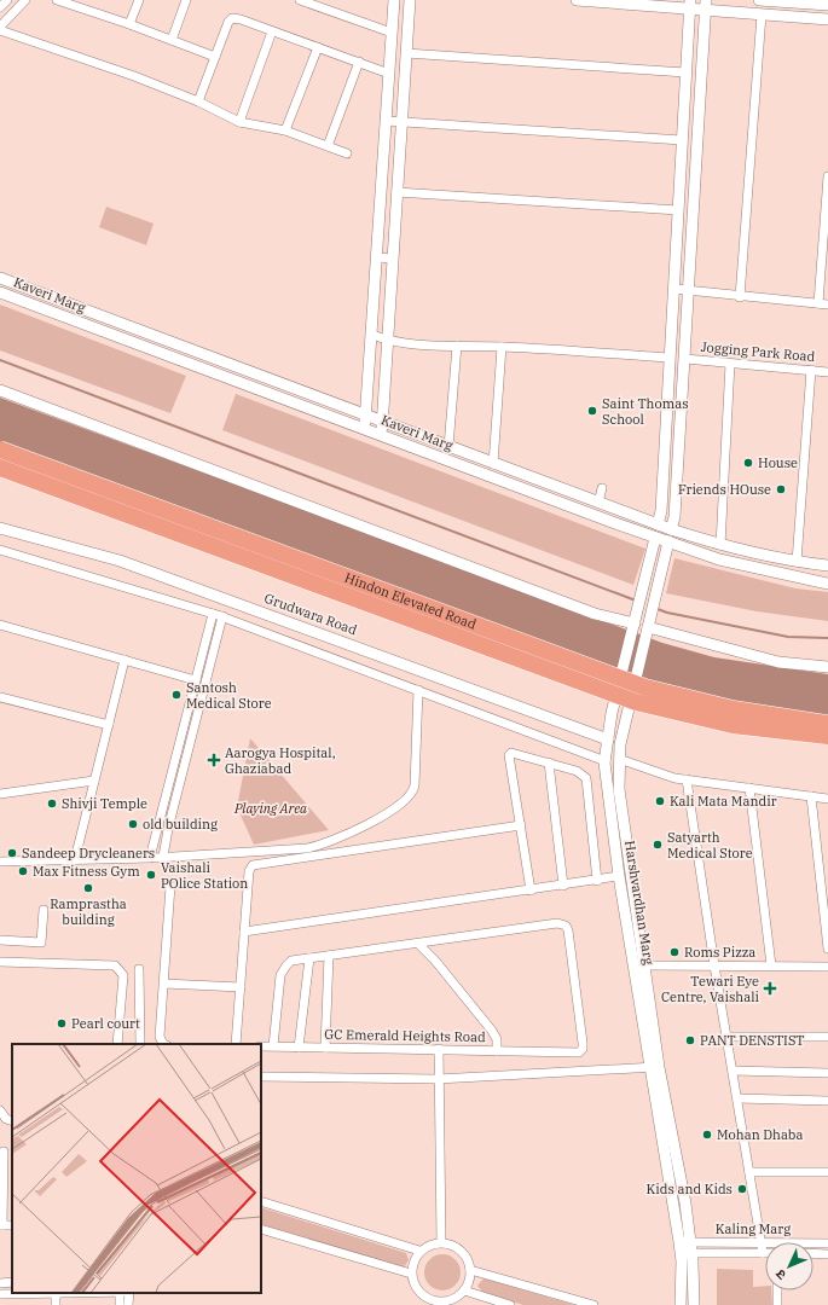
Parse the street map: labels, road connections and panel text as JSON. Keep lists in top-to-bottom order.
{
  "streets": {
    "highway": ["Hindon Elevated Road"],
    "street": [
      "Kaveri Marg",
      "Jogging Park Road",
      "Grudwara Road",
      "Harshvardhan Marg",
      "GC Emerald Heights Road",
      "Kaling Marg"
    ]
  },
  "crossings": [
    ["Kaveri Marg", "Harshvardhan Marg"],
    ["Grudwara Road", "Harshvardhan Marg"],
    ["Harshvardhan Marg", "Kaling Marg"]
  ],
  "parks": ["Playing Area"],
  "places": {
    "other": [
      "Saint Thomas School",
      "House",
      "Friends HOuse",
      "Santosh Medical Store",
      "Kali Mata Mandir",
      "Shivji Temple",
      "old building",
      "Satyarth Medical Store",
      "Sandeep Drycleaners",
      "Max Fitness Gym",
      "Vaishali POlice Station",
      "Ramprastha building",
      "Roms Pizza",
      "Pearl court",
      "PANT DENSTIST",
      "Mohan Dhaba",
      "Kids and Kids"
    ],
    "health": ["Aarogya Hospital, Ghaziabad", "Tewari Eye Centre, Vaishali"]
  },
  "north": "bottom left"
}
